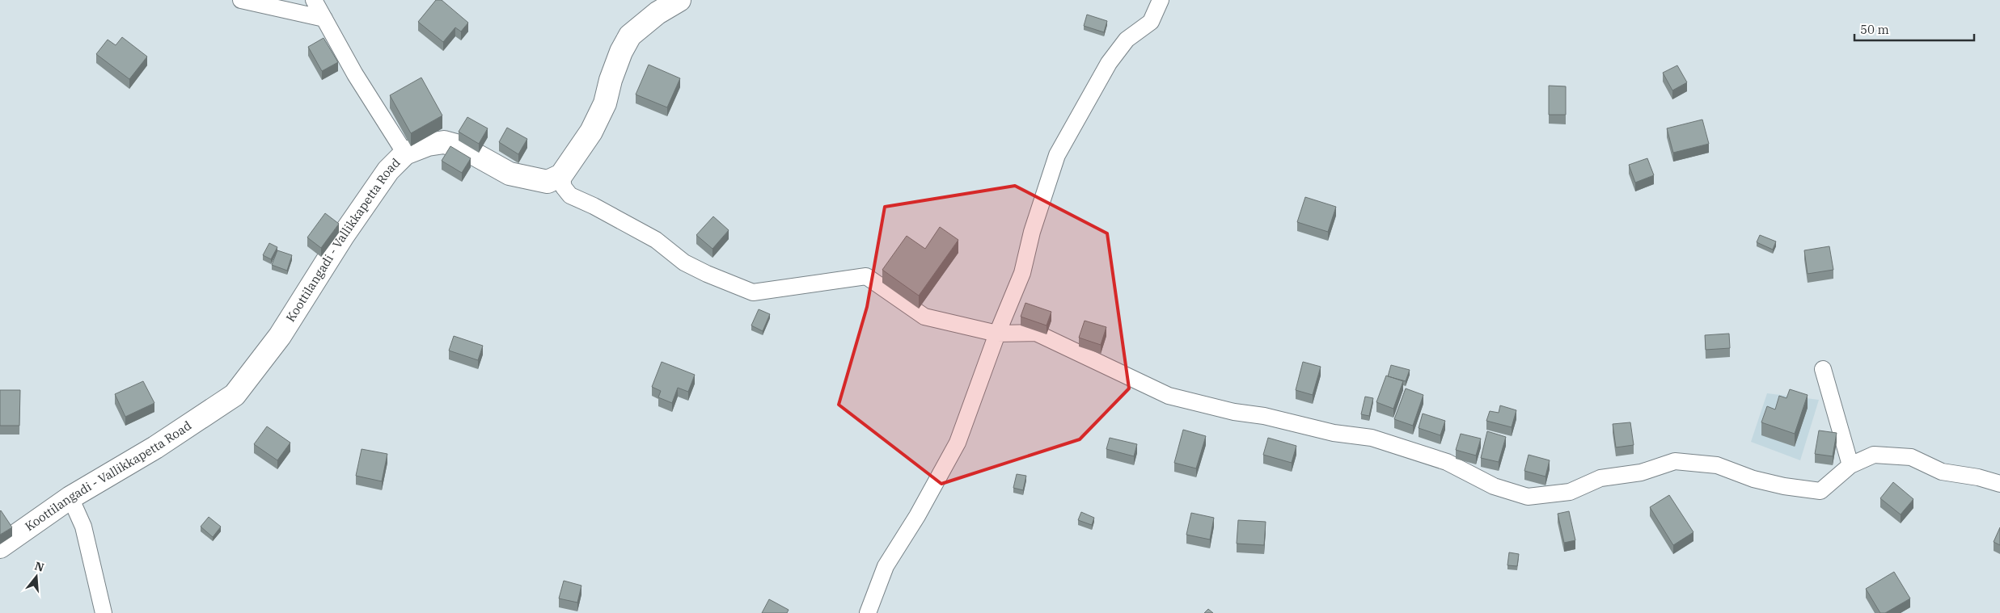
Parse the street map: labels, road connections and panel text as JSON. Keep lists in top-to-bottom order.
{
  "streets": {
    "main road": ["Koottilangadi - Vallikkapetta Road"]
  },
  "scale_bar": "50 m",
  "north": "top"
}
